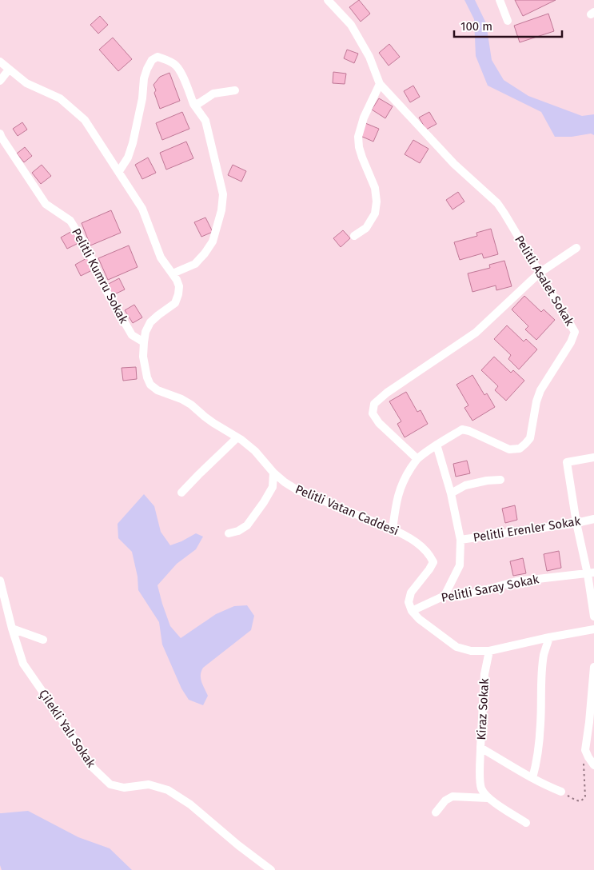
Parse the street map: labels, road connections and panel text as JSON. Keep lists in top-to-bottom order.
{
  "streets": {
    "street": [
      "Pelitli Kumru Sokak",
      "Pelitli Asalet Sokak",
      "Pelitli Vatan Caddesi",
      "Pelitli Erenler Sokak",
      "Pelitli Saray Sokak",
      "Kiraz Sokak",
      "Çilekli Yalı Sokak"
    ]
  },
  "crossings": [
    ["Pelitli Kumru Sokak", "Pelitli Vatan Caddesi"],
    ["Pelitli Asalet Sokak", "Pelitli Vatan Caddesi"],
    ["Pelitli Asalet Sokak", "Pelitli Erenler Sokak"],
    ["Pelitli Vatan Caddesi", "Pelitli Saray Sokak"]
  ],
  "scale_bar": "100 m"
}
